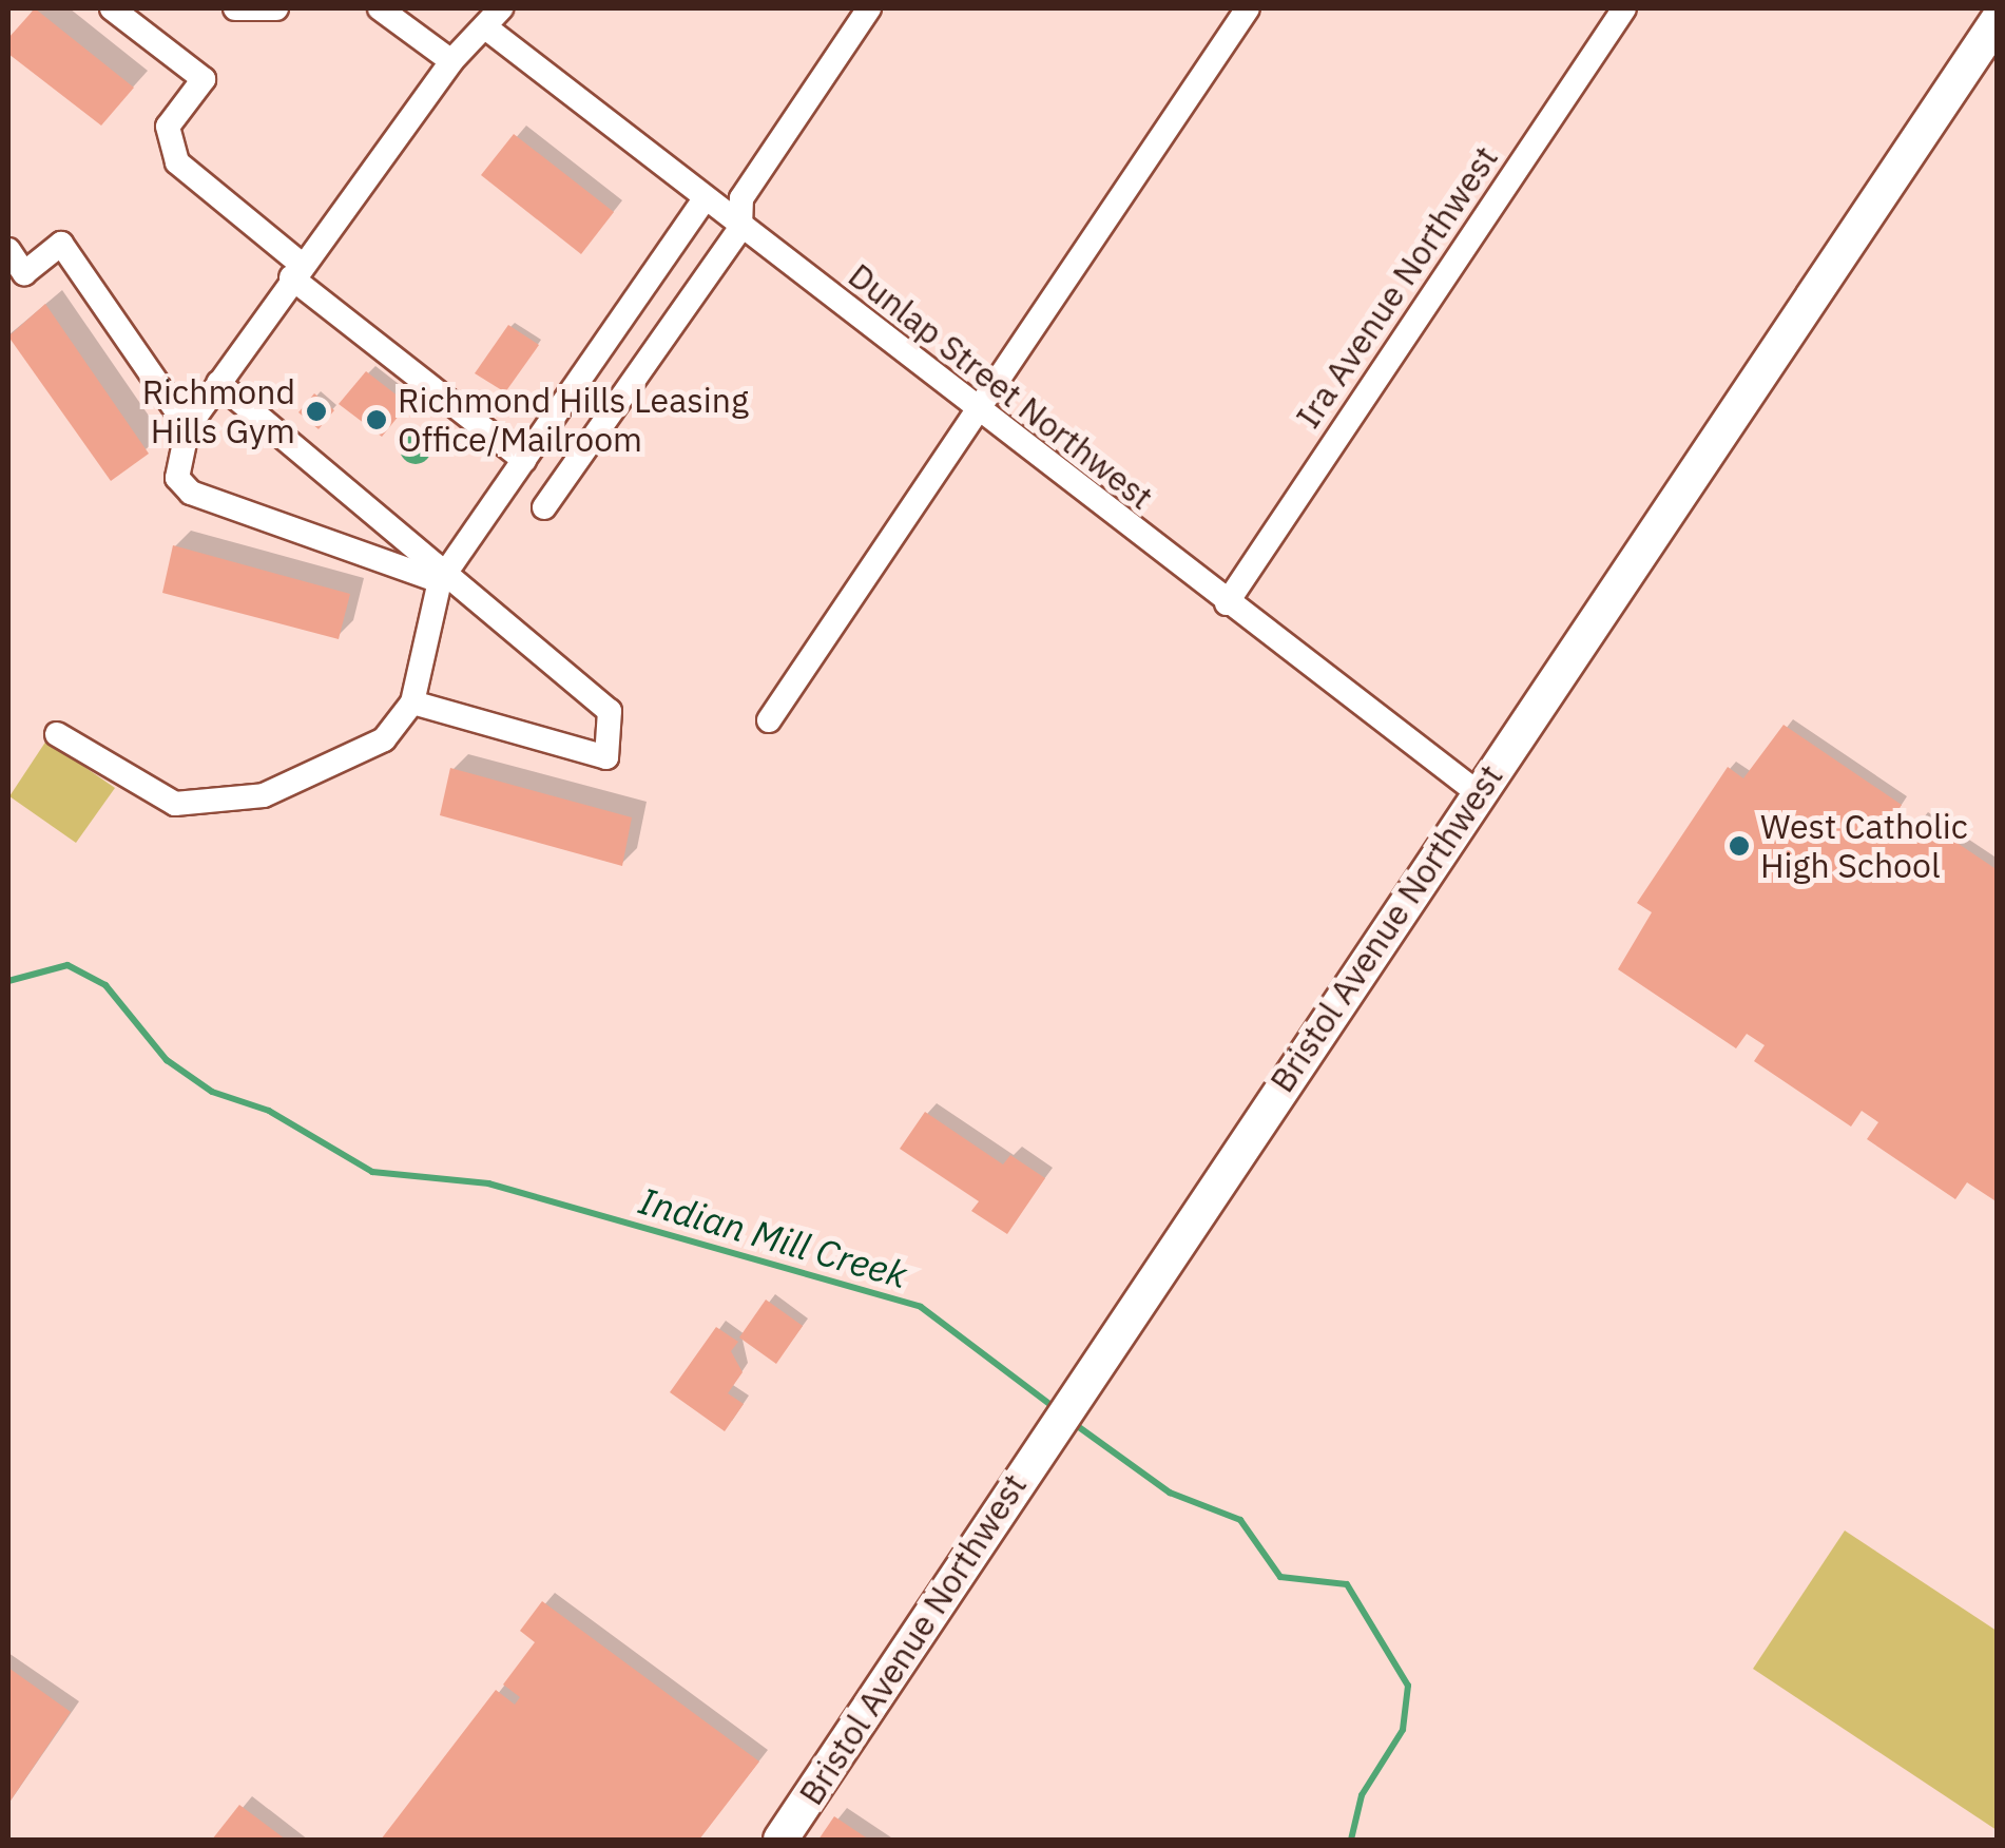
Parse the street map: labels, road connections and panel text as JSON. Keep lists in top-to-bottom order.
{
  "streets": {
    "street": ["Ira Avenue Northwest", "Dunlap Street Northwest", "Bristol Avenue Northwest"]
  },
  "crossings": [
    ["Ira Avenue Northwest", "Dunlap Street Northwest"],
    ["Dunlap Street Northwest", "Bristol Avenue Northwest"]
  ],
  "water": ["Indian Mill Creek"],
  "places": ["Richmond Hills Gym", "Richmond Hills Leasing Office/Mailroom", "West Catholic High School"]
}
